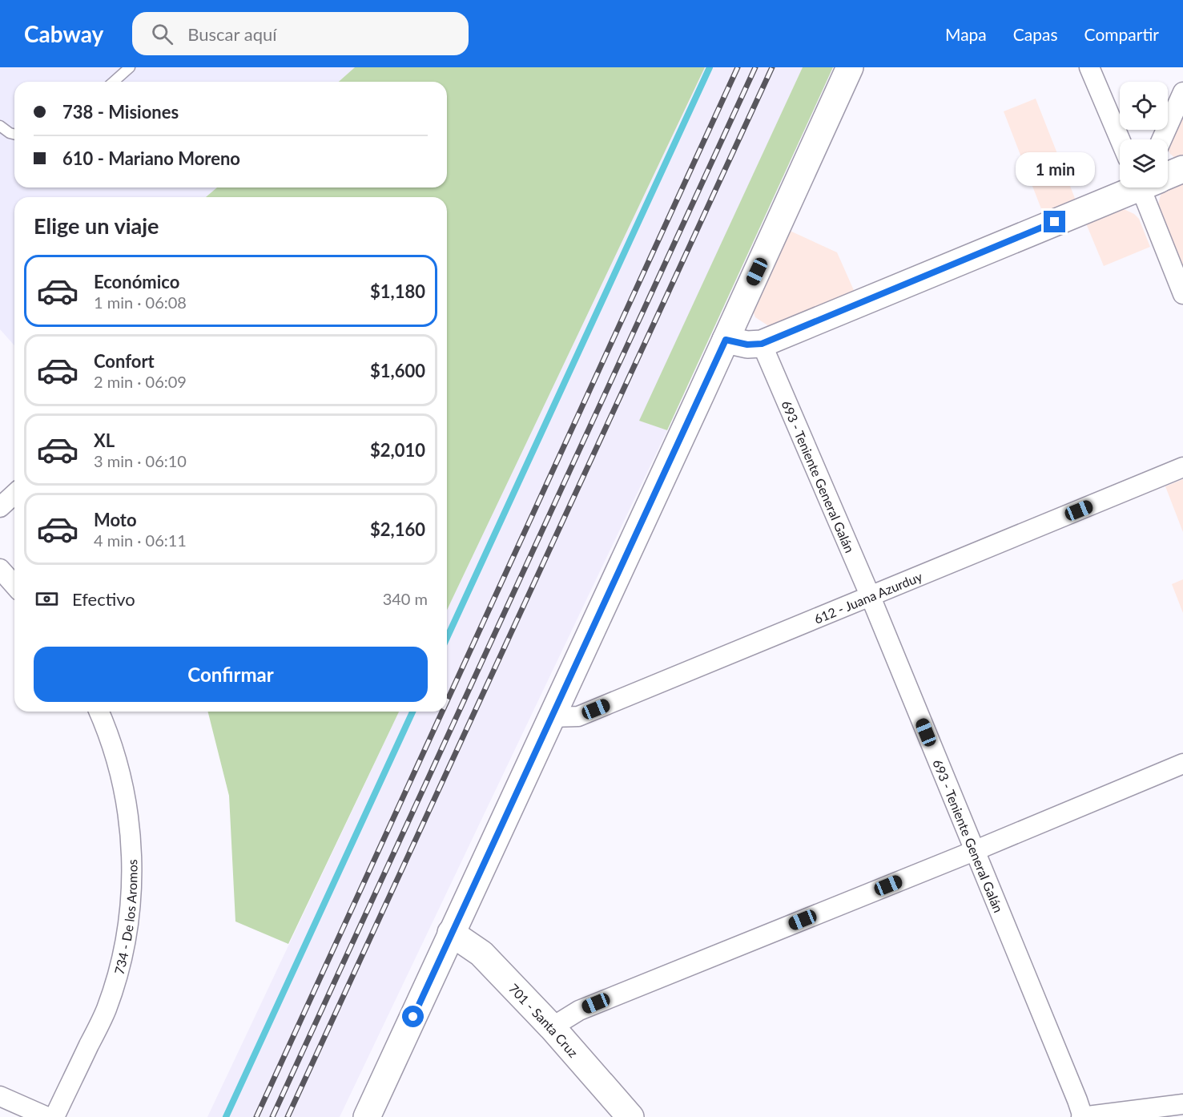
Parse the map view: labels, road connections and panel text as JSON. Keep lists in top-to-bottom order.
{
  "streets": {
    "street": [
      "693 - Teniente General Galán",
      "612 - Juana Azurduy",
      "734 - De los Aromos",
      "701 - Santa Cruz"
    ]
  },
  "crossings": [
    ["693 - Teniente General Galán", "612 - Juana Azurduy"]
  ],
  "page": {
    "header": "Cabway",
    "search": "Buscar aquí",
    "nav": ["Mapa", "Capas", "Compartir"],
    "banner": ["738 - Misiones", "610 - Mariano Moreno"],
    "bubble": "1 min",
    "heading": "Elige un viaje",
    "list": [
      {
        "name": "Económico",
        "note": "1 min · 06:08",
        "value": "$1,180"
      },
      {
        "name": "Confort",
        "note": "2 min · 06:09",
        "value": "$1,600"
      },
      {
        "name": "XL",
        "note": "3 min · 06:10",
        "value": "$2,010"
      },
      {
        "name": "Moto",
        "note": "4 min · 06:11",
        "value": "$2,160"
      }
    ],
    "pay": ["Efectivo", "340 m"],
    "buttons": "Confirmar"
  }
}
